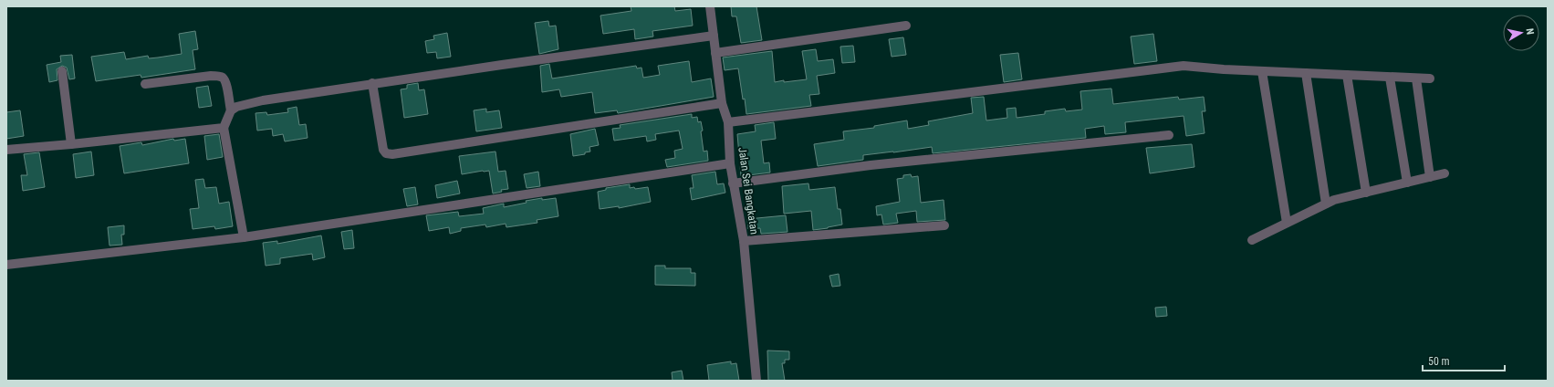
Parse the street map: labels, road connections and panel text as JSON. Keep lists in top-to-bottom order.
{
  "streets": {
    "street": ["Jalan Sei Bangkatan"]
  },
  "scale_bar": "50 m",
  "north": "right"
}
